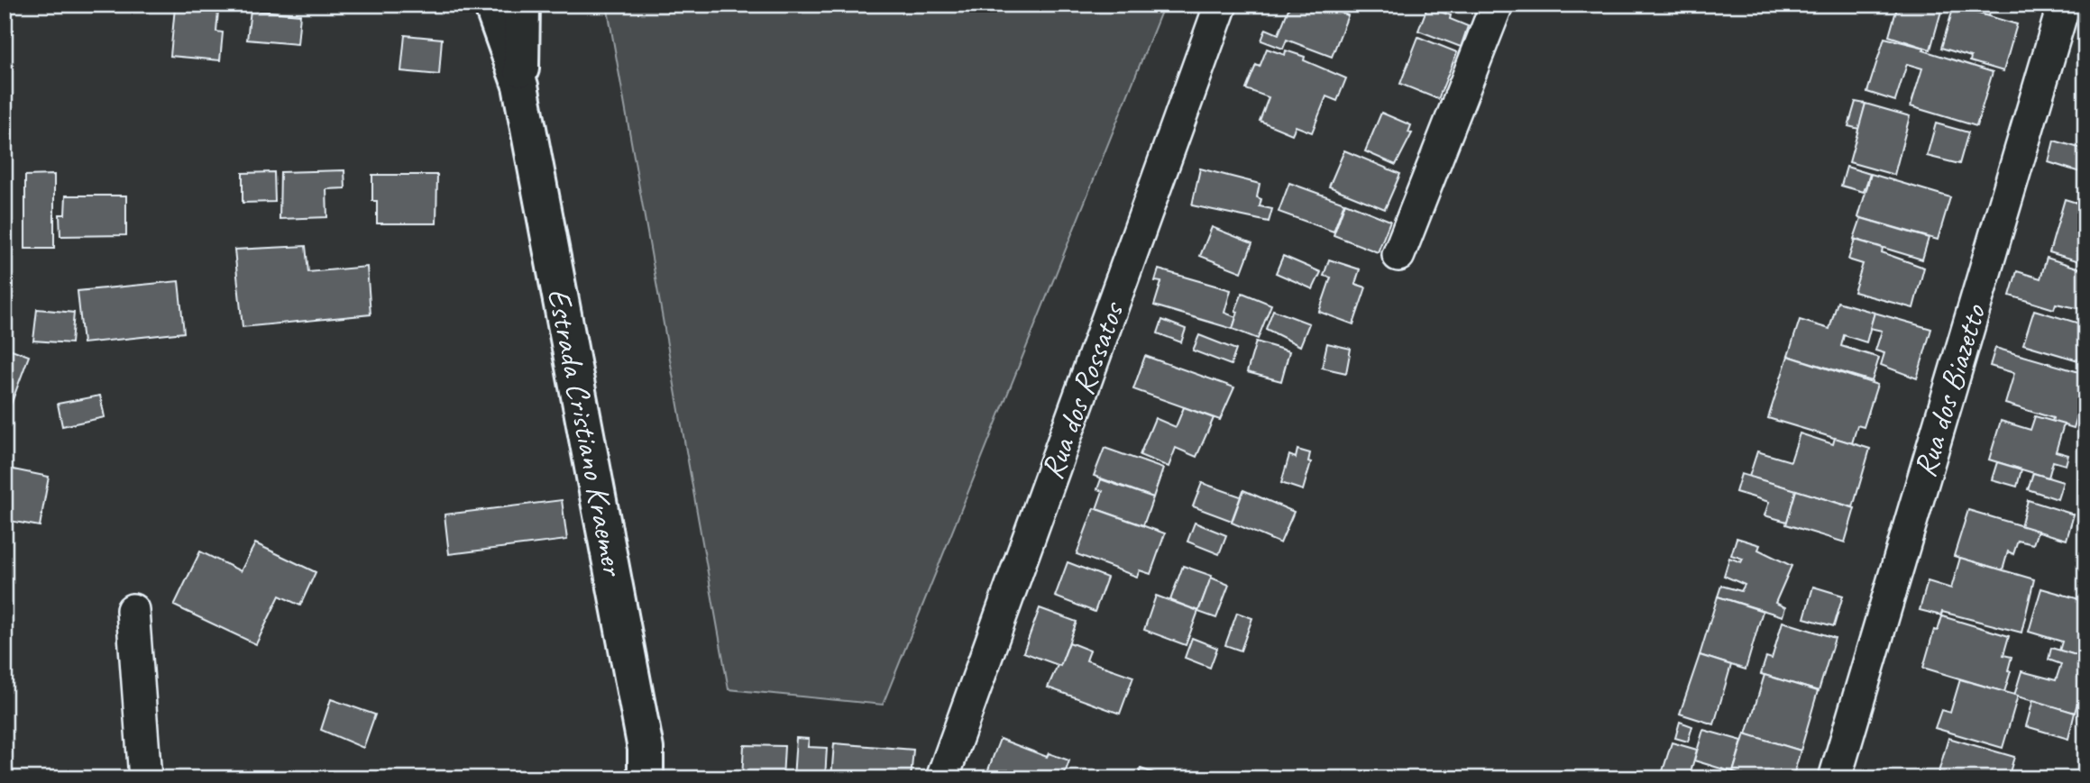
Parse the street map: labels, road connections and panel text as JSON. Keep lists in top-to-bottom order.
{
  "streets": {
    "main road": ["Estrada Cristiano Kraemer"],
    "street": ["Rua dos Rossatos", "Rua dos Biazetto"]
  }
}
